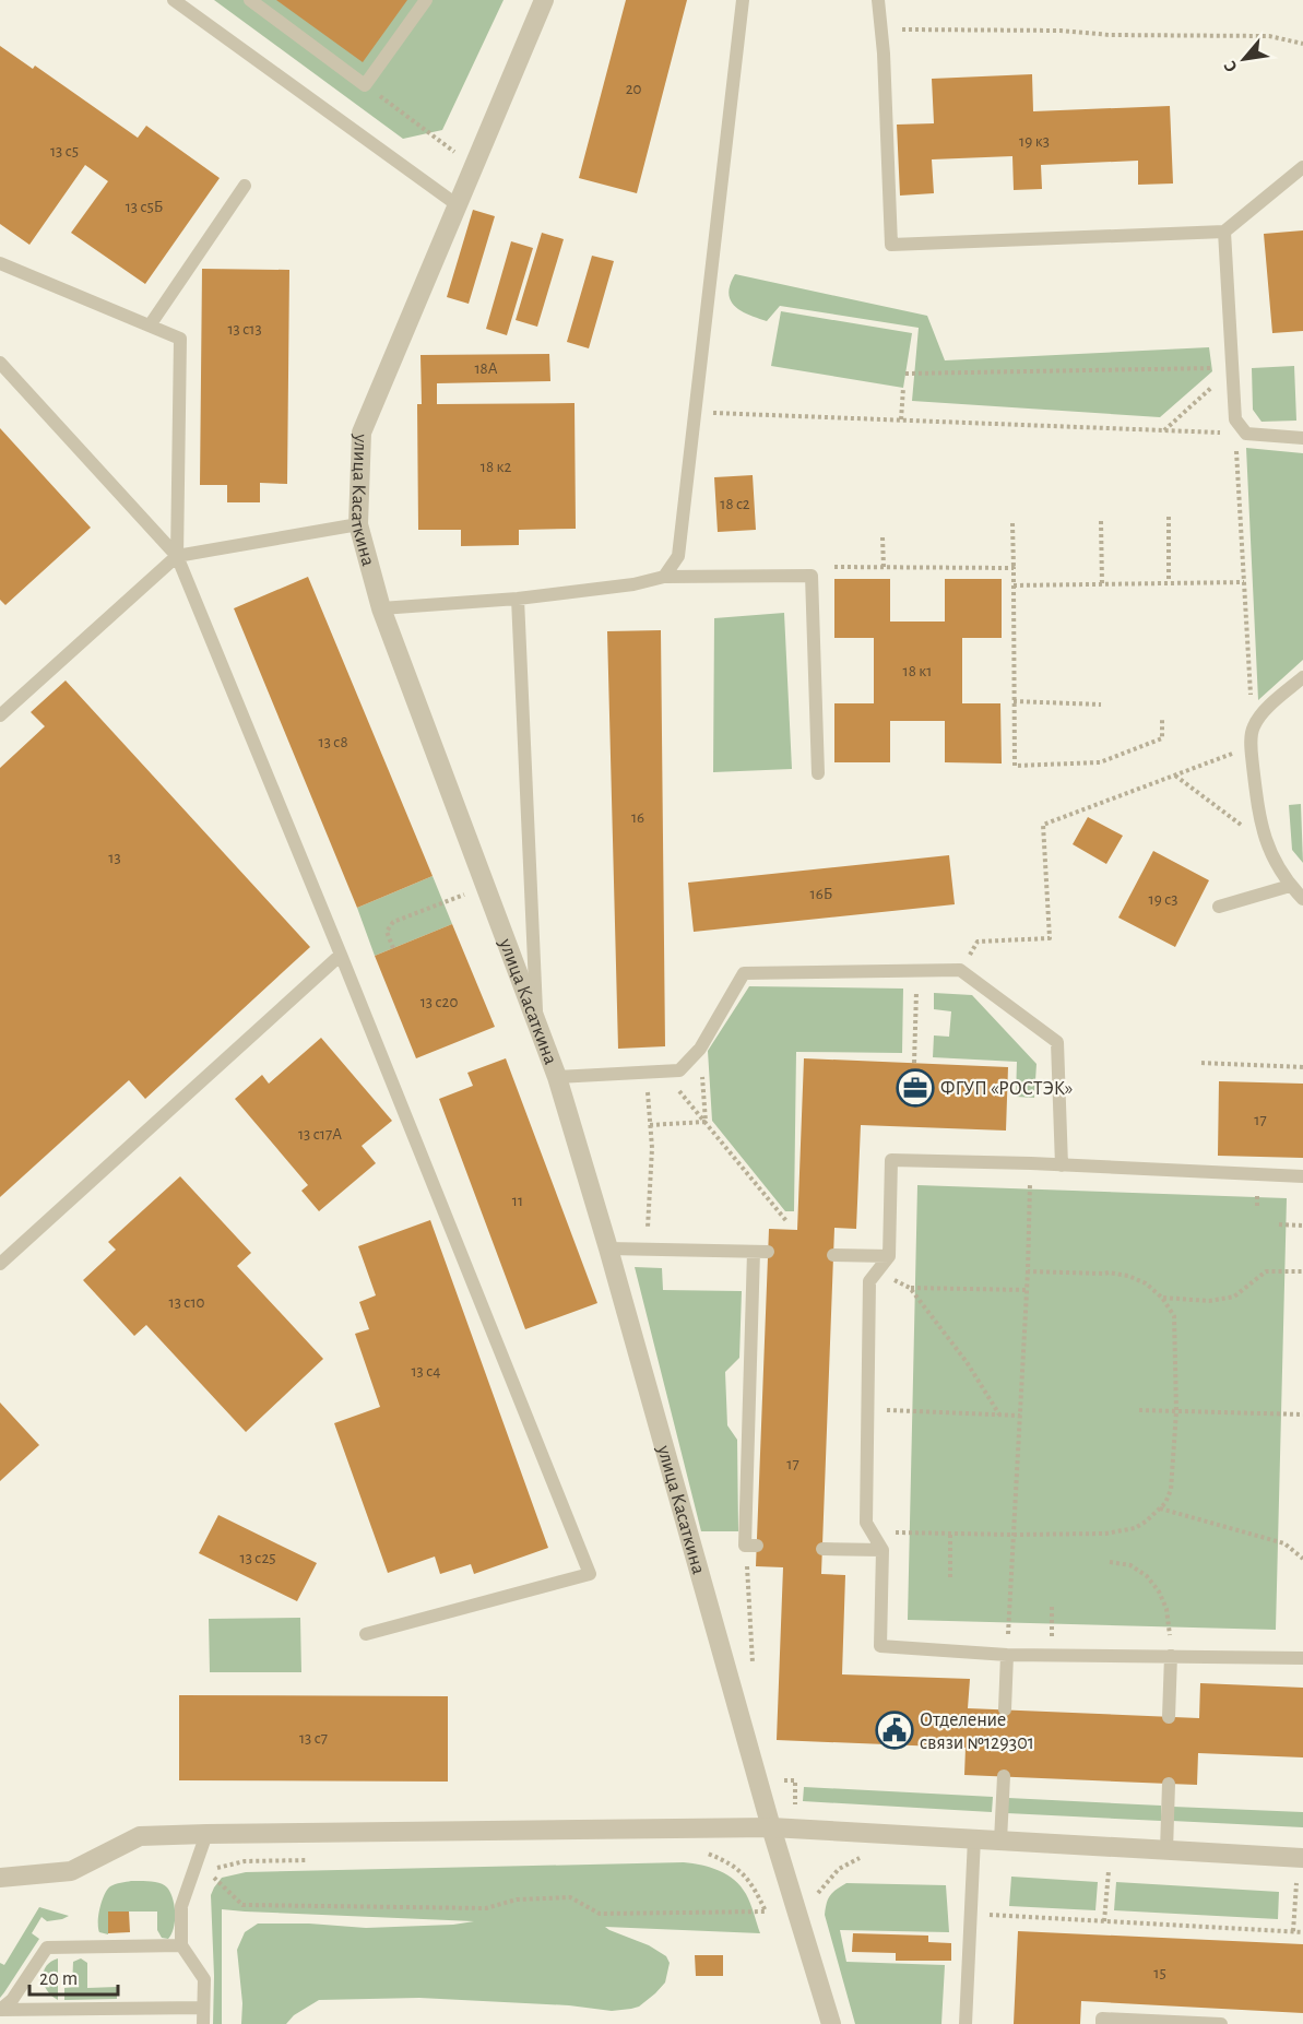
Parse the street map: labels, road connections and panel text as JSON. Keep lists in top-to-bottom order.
{
  "streets": {
    "street": ["улица Касаткина"]
  },
  "places": {
    "office": ["ФГУП «РОСТЭК»"],
    "public building": ["Отделение связи №129301"]
  },
  "house_numbers": [
    "20",
    "19 к3",
    "13 с5",
    "13 с5Б",
    "13 с13",
    "18А",
    "18 к2",
    "18 c2",
    "18 к1",
    "13 с8",
    "16",
    "13",
    "16Б",
    "19 с3",
    "13 с20",
    "17",
    "13 с17А",
    "11",
    "13 с10",
    "13 с4",
    "17",
    "13 с25",
    "13 с7",
    "15"
  ],
  "scale_bar": "20 m",
  "north": "bottom left"
}
